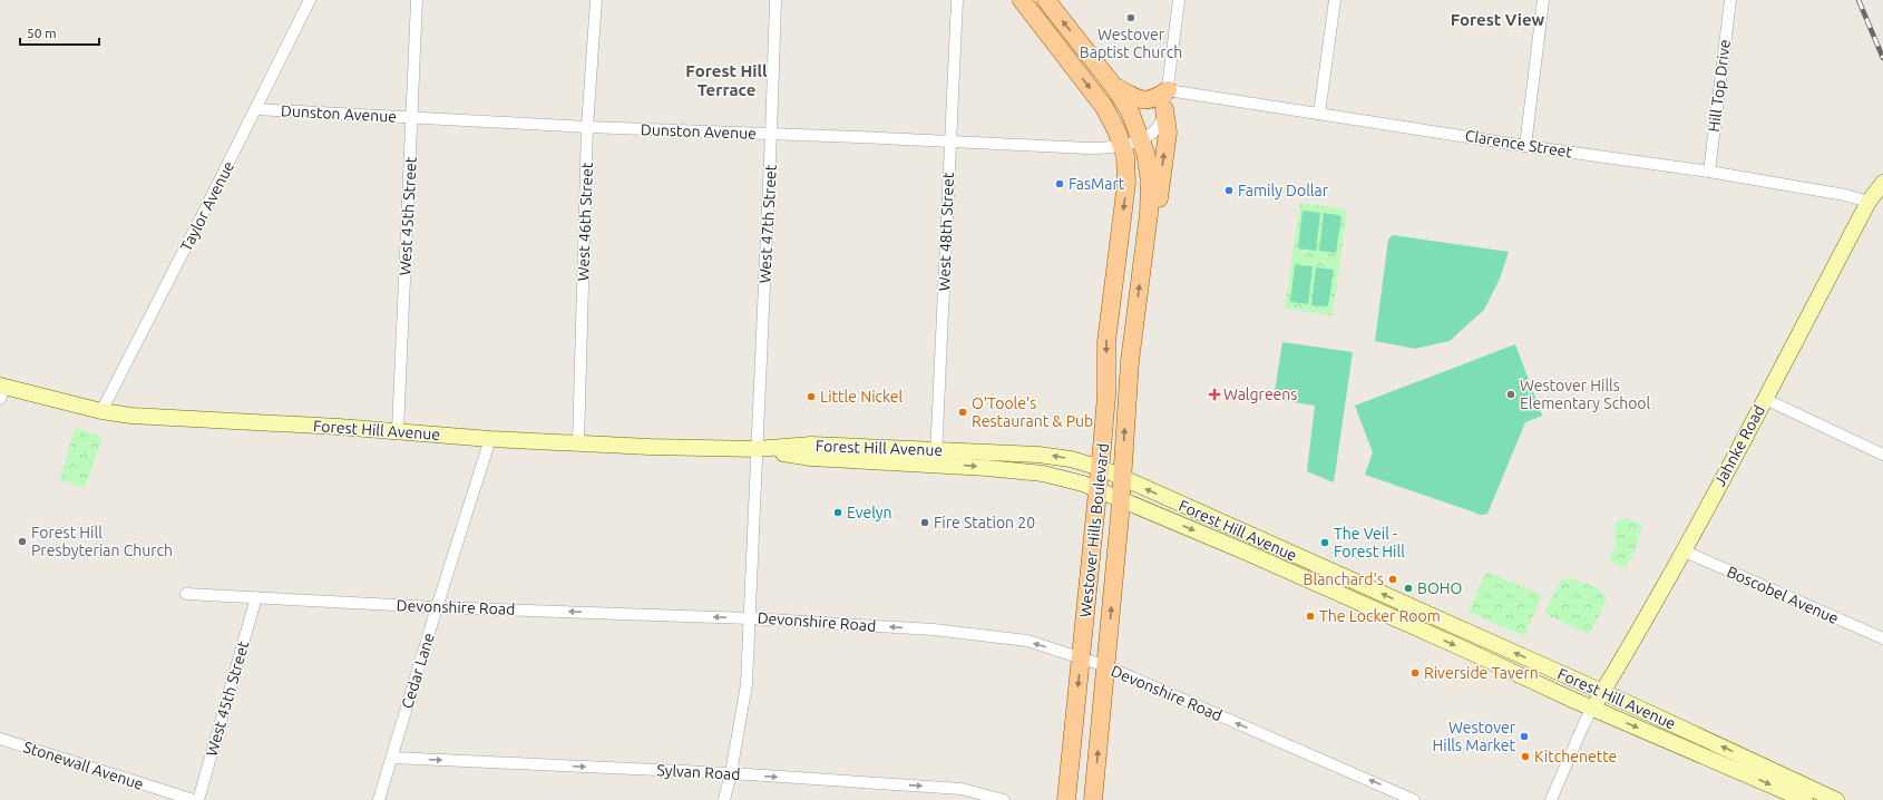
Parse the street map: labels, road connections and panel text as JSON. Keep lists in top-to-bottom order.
{
  "streets": {
    "main road": ["Forest Hill Avenue", "Jahnke Road", "Westover Hills Boulevard"],
    "street": [
      "Hill Top Drive",
      "Dunston Avenue",
      "Clarence Street",
      "Taylor Avenue",
      "West 45th Street",
      "West 46th Street",
      "West 47th Street",
      "West 48th Street",
      "Boscobel Avenue",
      "Devonshire Road",
      "Cedar Lane",
      "Stonewall Avenue",
      "Sylvan Road"
    ]
  },
  "crossings": [
    ["Hill Top Drive", "Clarence Street"],
    ["Dunston Avenue", "Taylor Avenue"],
    ["Dunston Avenue", "West 45th Street"],
    ["Dunston Avenue", "West 46th Street"],
    ["Dunston Avenue", "West 47th Street"],
    ["Dunston Avenue", "West 48th Street"],
    ["Dunston Avenue", "Westover Hills Boulevard"],
    ["Clarence Street", "Jahnke Road"],
    ["Taylor Avenue", "Forest Hill Avenue"],
    ["West 45th Street", "Forest Hill Avenue"],
    ["West 45th Street", "Devonshire Road"],
    ["West 46th Street", "Forest Hill Avenue"],
    ["West 47th Street", "Forest Hill Avenue"],
    ["West 47th Street", "Devonshire Road"],
    ["West 47th Street", "Sylvan Road"],
    ["West 48th Street", "Forest Hill Avenue"],
    ["Forest Hill Avenue", "Jahnke Road"],
    ["Forest Hill Avenue", "Westover Hills Boulevard"],
    ["Forest Hill Avenue", "Cedar Lane"],
    ["Jahnke Road", "Boscobel Avenue"],
    ["Westover Hills Boulevard", "Devonshire Road"],
    ["Devonshire Road", "Cedar Lane"],
    ["Cedar Lane", "Sylvan Road"]
  ],
  "one_way": ["Devonshire Road", "Sylvan Road"],
  "districts": ["Forest View", "Forest Hill Terrace"],
  "places": {
    "other": [
      "Westover Baptist Church",
      "FasMart",
      "Family Dollar",
      "Westover Hills Elementary School",
      "Little Nickel",
      "O'Toole's Restaurant & Pub",
      "Evelyn",
      "Fire Station 20",
      "Forest Hill Presbyterian Church",
      "The Veil - Forest Hill",
      "Blanchard's",
      "BOHO",
      "The Locker Room",
      "Riverside Tavern",
      "Westover Hills Market",
      "Kitchenette"
    ],
    "health": ["Walgreens"]
  },
  "scale_bar": "50 m"
}
